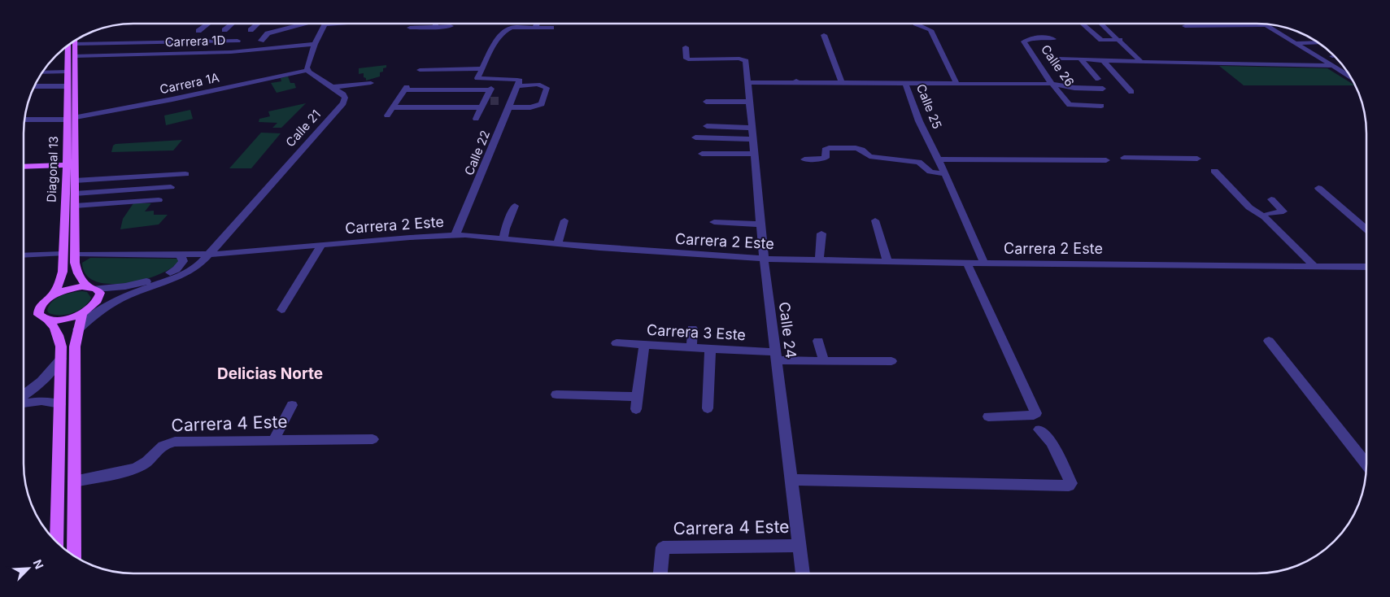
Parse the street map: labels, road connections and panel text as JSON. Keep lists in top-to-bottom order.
{
  "streets": {
    "main road": ["Diagonal 13"],
    "street": [
      "Carrera 1D",
      "Calle 26",
      "Carrera 1A",
      "Calle 25",
      "Calle 21",
      "Calle 22",
      "Carrera 2 Este",
      "Calle 24",
      "Carrera 3 Este",
      "Carrera 4 Este"
    ]
  },
  "crossings": [
    ["Carrera 1D", "Diagonal 13"],
    ["Calle 26", "Calle 25"],
    ["Carrera 1A", "Calle 21"],
    ["Carrera 1A", "Diagonal 13"],
    ["Calle 25", "Carrera 2 Este"],
    ["Calle 21", "Diagonal 13"],
    ["Calle 21", "Carrera 2 Este"],
    ["Calle 22", "Carrera 2 Este"],
    ["Diagonal 13", "Carrera 2 Este"],
    ["Carrera 2 Este", "Calle 24"],
    ["Calle 24", "Carrera 3 Este"],
    ["Calle 24", "Carrera 4 Este"]
  ],
  "districts": ["Delicias Norte"],
  "north": "top right"
}
